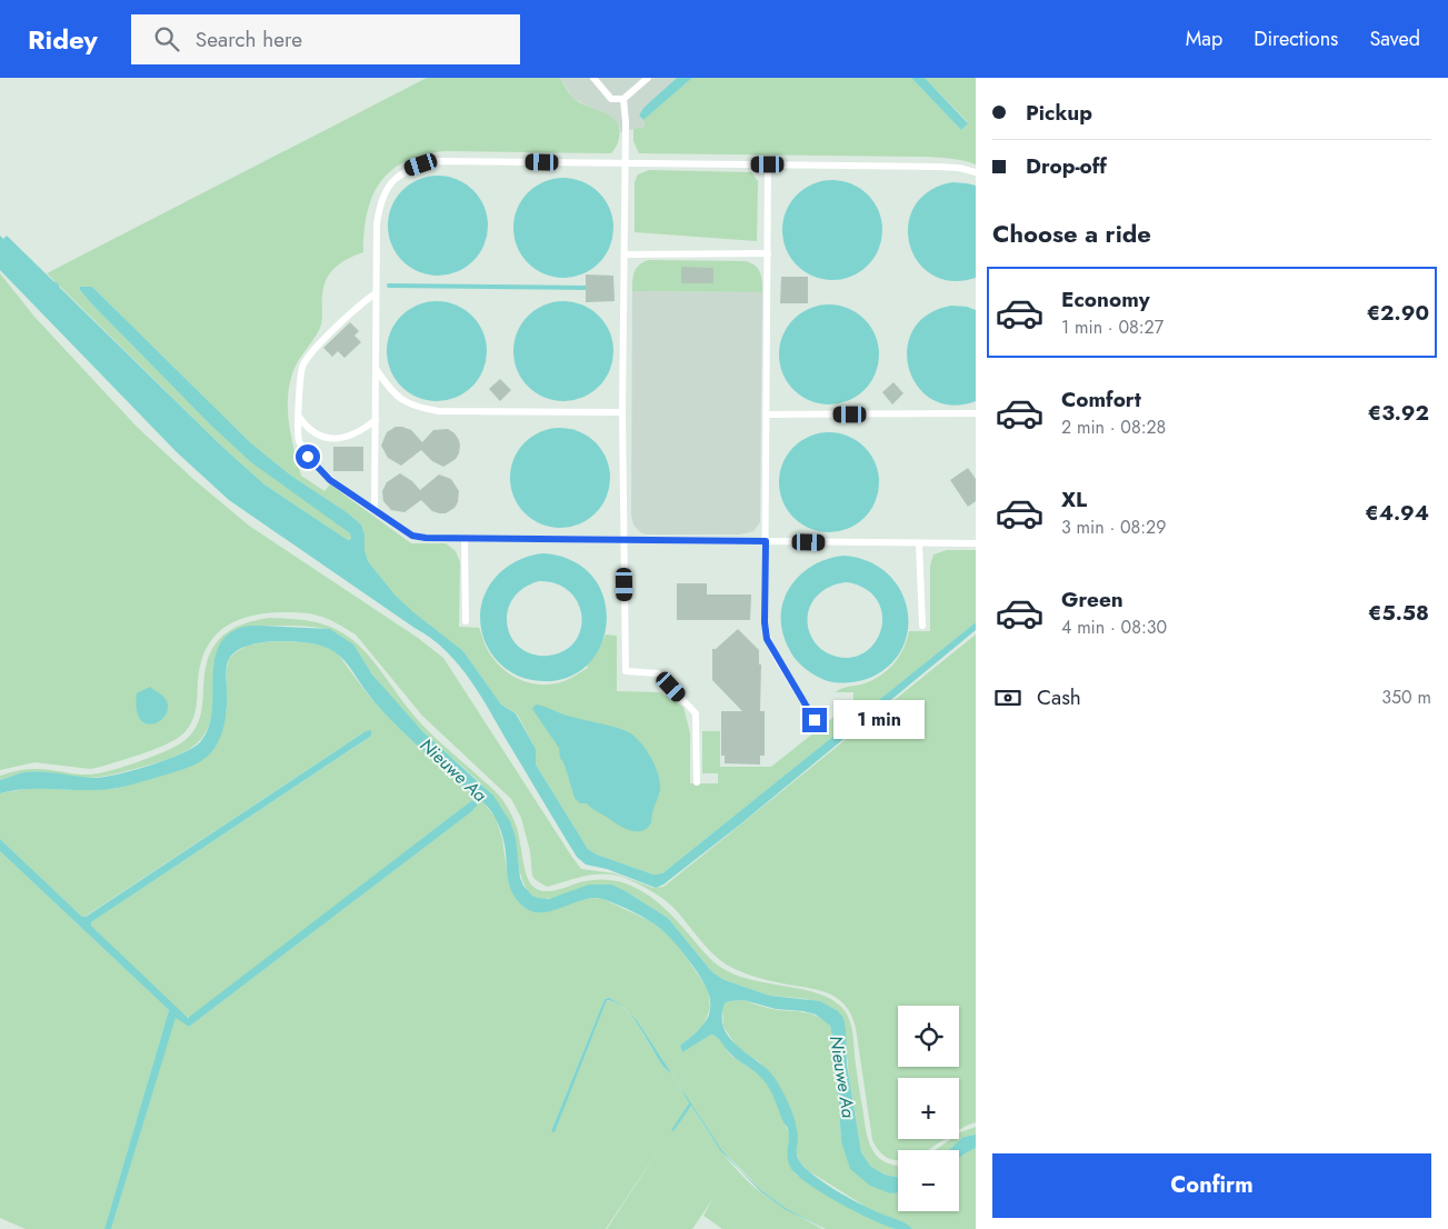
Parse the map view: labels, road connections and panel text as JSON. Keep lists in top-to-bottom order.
{
  "water": ["Nieuwe Aa"],
  "page": {
    "header": "Ridey",
    "search": "Search here",
    "nav": ["Map", "Directions", "Saved"],
    "banner": ["Pickup", "Drop-off"],
    "heading": "Choose a ride",
    "list": [
      {
        "name": "Economy",
        "note": "1 min · 08:27",
        "value": "€2.90"
      },
      {
        "name": "Comfort",
        "note": "2 min · 08:28",
        "value": "€3.92"
      },
      {
        "name": "XL",
        "note": "3 min · 08:29",
        "value": "€4.94"
      },
      {
        "name": "Green",
        "note": "4 min · 08:30",
        "value": "€5.58"
      }
    ],
    "pay": ["Cash", "350 m"],
    "bubble": "1 min",
    "map_buttons": ["+", "−"],
    "buttons": "Confirm"
  }
}
